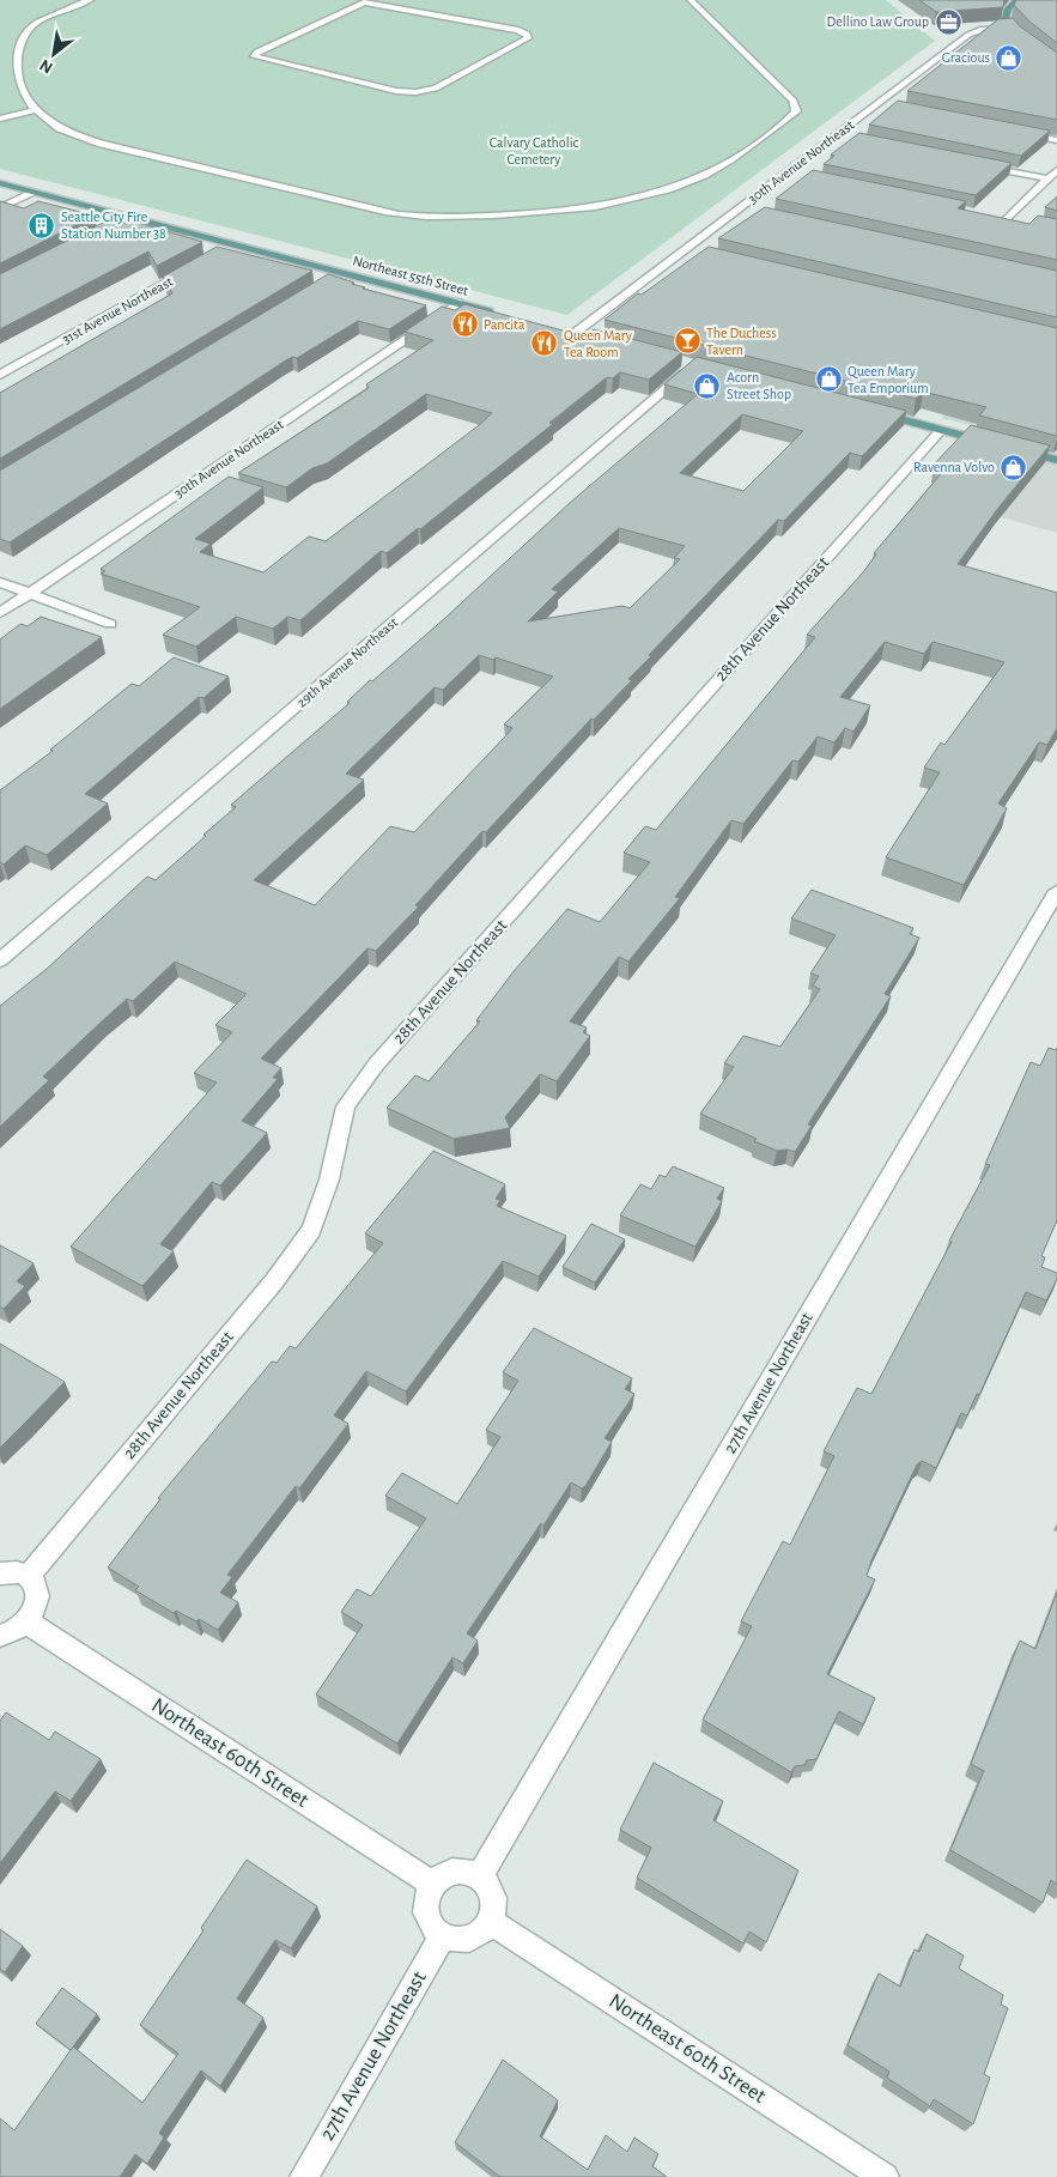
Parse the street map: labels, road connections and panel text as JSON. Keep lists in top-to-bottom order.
{
  "streets": {
    "main road": ["Northeast 55th Street"],
    "street": [
      "30th Avenue Northeast",
      "31st Avenue Northeast",
      "28th Avenue Northeast",
      "29th Avenue Northeast",
      "27th Avenue Northeast",
      "Northeast 60th Street"
    ]
  },
  "crossings": [
    ["30th Avenue Northeast", "Northeast 55th Street"],
    ["27th Avenue Northeast", "Northeast 60th Street"]
  ],
  "parks": ["Calvary Catholic Cemetery"],
  "places": {
    "office": ["Dellino Law Group"],
    "shop": [
      "Gracious",
      "Queen Mary Tea Emporium",
      "Acorn Street Shop",
      "Ravenna Volvo"
    ],
    "building": ["Seattle City Fire Station Number 38"],
    "restaurant": ["Pancita", "Queen Mary Tea Room"],
    "bar": ["The Duchess Tavern"]
  },
  "north": "bottom left"
}
